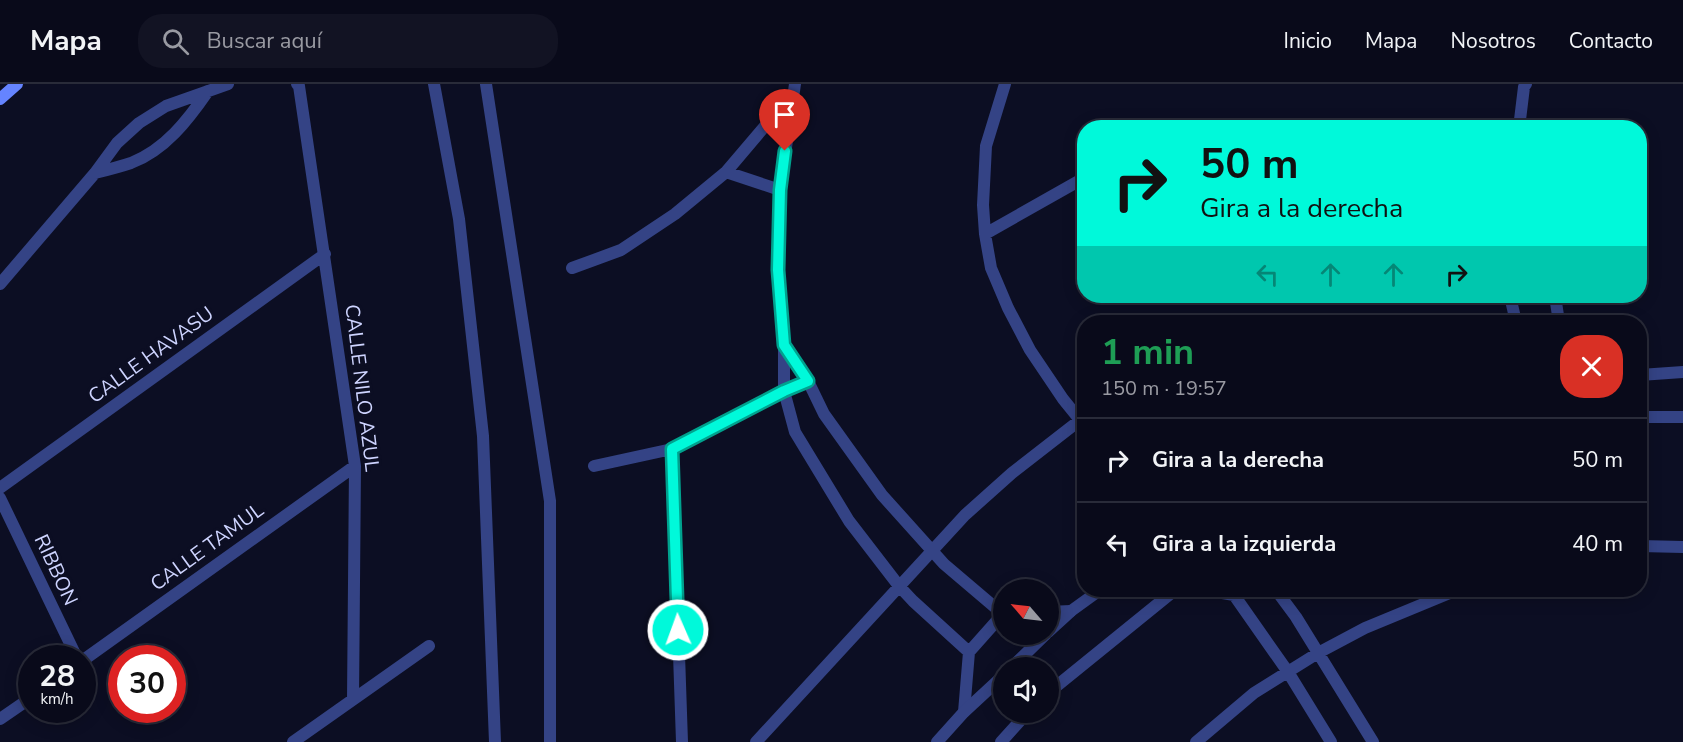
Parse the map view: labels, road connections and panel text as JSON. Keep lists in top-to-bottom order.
{
  "streets": {
    "street": [
      "CALLE HAVASU",
      "CALLE NILO AZUL",
      "CALLE TAMUL",
      "RIBBON"
    ]
  },
  "crossings": [
    ["CALLE HAVASU", "CALLE NILO AZUL"],
    ["CALLE NILO AZUL", "CALLE TAMUL"]
  ],
  "north": "top left",
  "page": {
    "header": "Mapa",
    "search": "Buscar aquí",
    "nav": [
      "Inicio",
      "Mapa",
      "Nosotros",
      "Contacto"
    ],
    "turn": ["50 m", "Gira a la derecha"],
    "heading": ["1 min", "150 m · 19:57"],
    "list": [
      {
        "name": "Gira a la derecha",
        "value": "50 m"
      },
      {
        "name": "Gira a la izquierda",
        "value": "40 m"
      }
    ],
    "speed": "28 km/h",
    "limit": "30"
  }
}
